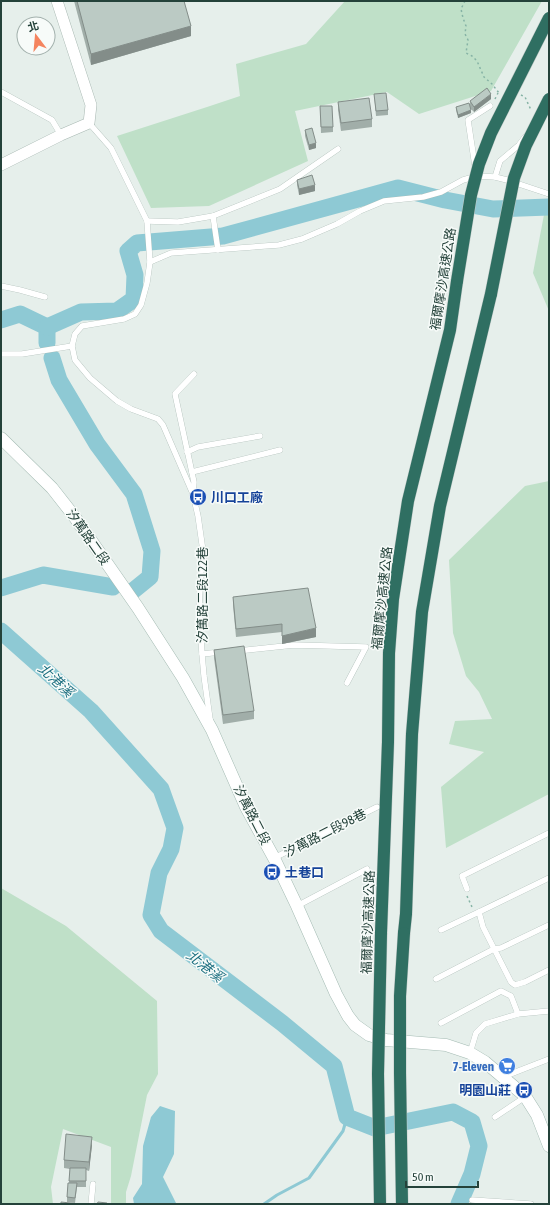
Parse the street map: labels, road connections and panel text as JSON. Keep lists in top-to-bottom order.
{
  "streets": {
    "highway": ["福爾摩沙高速公路"],
    "street": ["汐萬路二段"],
    "lane": ["汐萬路二段122巷", "汐萬路二段98巷"]
  },
  "crossings": [
    ["汐萬路二段", "汐萬路二段122巷"],
    ["汐萬路二段", "汐萬路二段98巷"]
  ],
  "water": ["北港溪"],
  "places": {
    "bus stop": ["川口工廠", "土巷口", "明園山莊"],
    "supermarket": ["7-Eleven"]
  },
  "scale_bar": "50 m",
  "north": "top"
}
